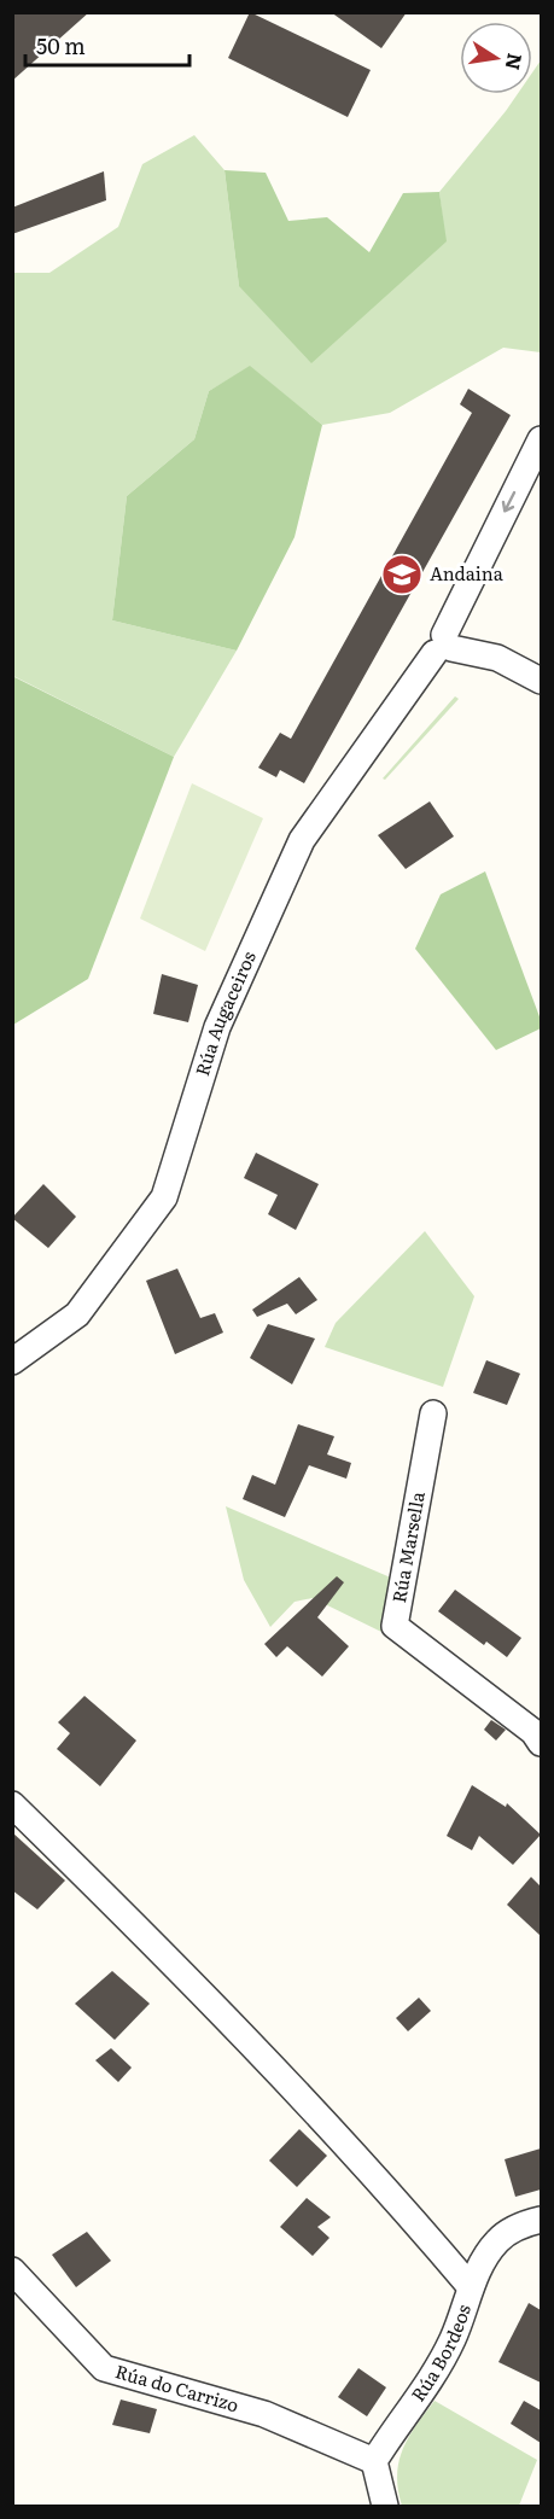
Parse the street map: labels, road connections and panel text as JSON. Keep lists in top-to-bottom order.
{
  "streets": {
    "street": [
      "Rúa Augaceiros",
      "Rúa Marsella",
      "Rúa Bordeos",
      "Rúa do Carrizo"
    ]
  },
  "crossings": [
    ["Rúa Bordeos", "Rúa do Carrizo"]
  ],
  "places": {
    "school or university": ["Andaina"]
  },
  "scale_bar": "50 m",
  "north": "right"
}
